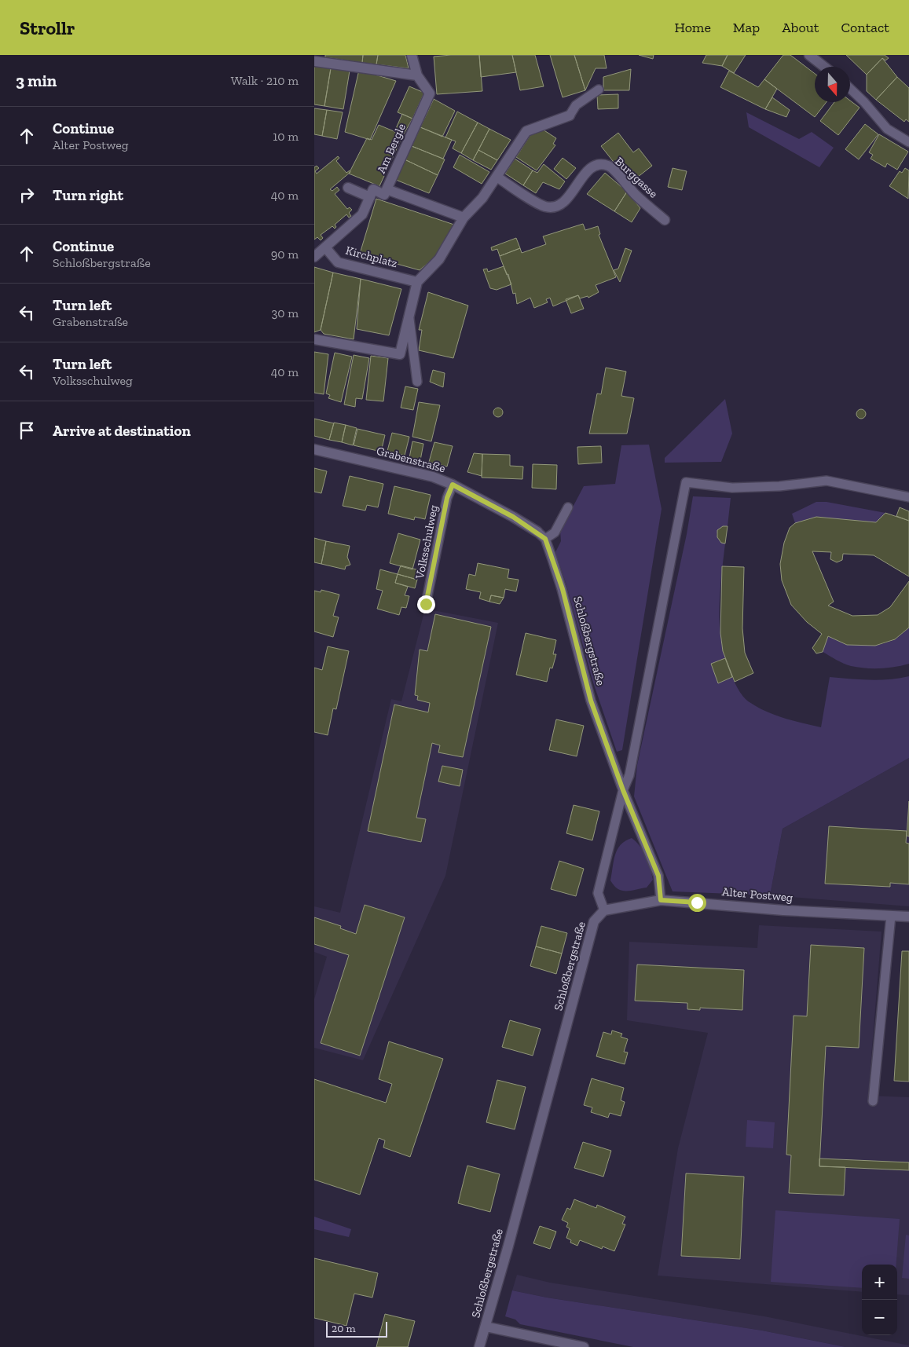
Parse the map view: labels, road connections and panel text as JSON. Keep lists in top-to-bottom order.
{
  "streets": {
    "street": [
      "Am Bergle",
      "Burggasse",
      "Kirchplatz",
      "Grabenstraße",
      "Schloßbergstraße",
      "Alter Postweg"
    ],
    "lane": ["Volksschulweg"]
  },
  "crossings": [
    ["Am Bergle", "Kirchplatz"],
    ["Grabenstraße", "Volksschulweg"],
    ["Grabenstraße", "Schloßbergstraße"],
    ["Schloßbergstraße", "Alter Postweg"]
  ],
  "scale_bar": "20 m",
  "north": "bottom",
  "page": {
    "header": "Strollr",
    "nav": [
      "Home",
      "Map",
      "About",
      "Contact"
    ],
    "heading": ["3 min", "Walk · 210 m"],
    "list": [
      ["Continue", "Alter Postweg", "10 m"],
      ["Turn right", "40 m"],
      ["Continue", "Schloßbergstraße", "90 m"],
      ["Turn left", "Grabenstraße", "30 m"],
      ["Turn left", "Volksschulweg", "40 m"],
      "Arrive at destination"
    ],
    "map_buttons": ["+", "−"],
    "scale": "20 m"
  }
}
